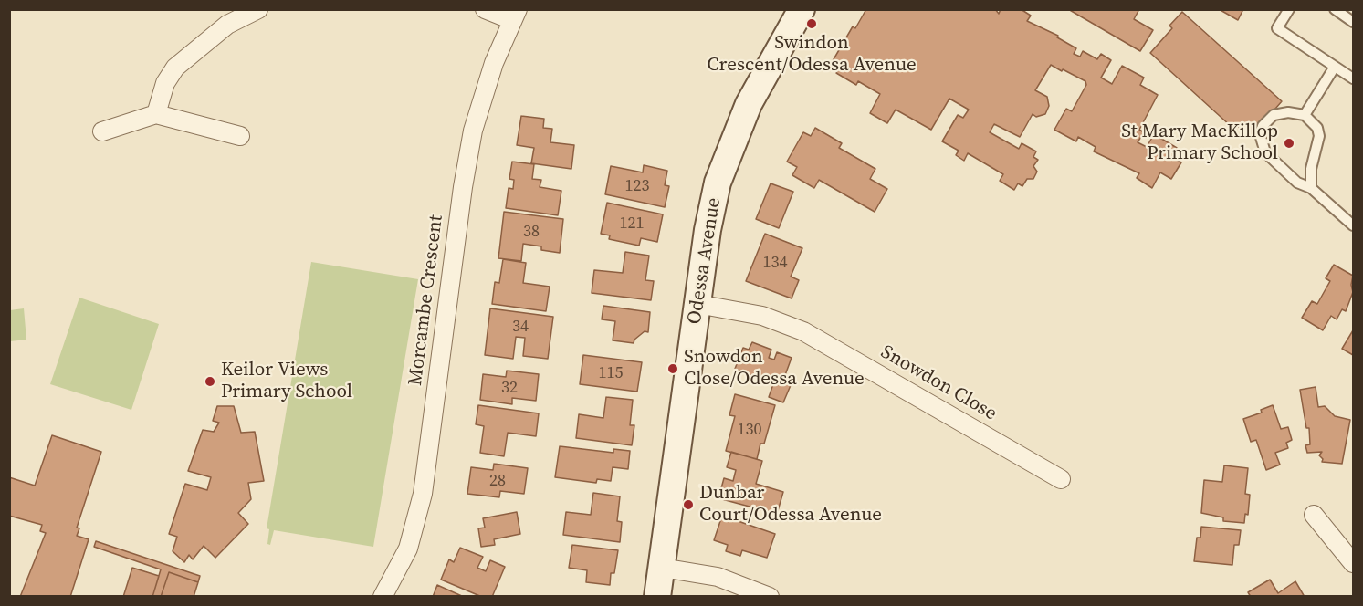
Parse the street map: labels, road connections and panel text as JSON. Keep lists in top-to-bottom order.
{
  "streets": {
    "street": ["Odessa Avenue", "Morcambe Crescent", "Snowdon Close"]
  },
  "crossings": [
    ["Odessa Avenue", "Snowdon Close"]
  ],
  "places": [
    "Swindon Crescent/Odessa Avenue",
    "St Mary MacKillop Primary School",
    "Snowdon Close/Odessa Avenue",
    "Keilor Views Primary School",
    "Dunbar Court/Odessa Avenue"
  ],
  "house_numbers": [
    "123",
    "121",
    "38",
    "134",
    "34",
    "115",
    "32",
    "130",
    "28"
  ]
}
